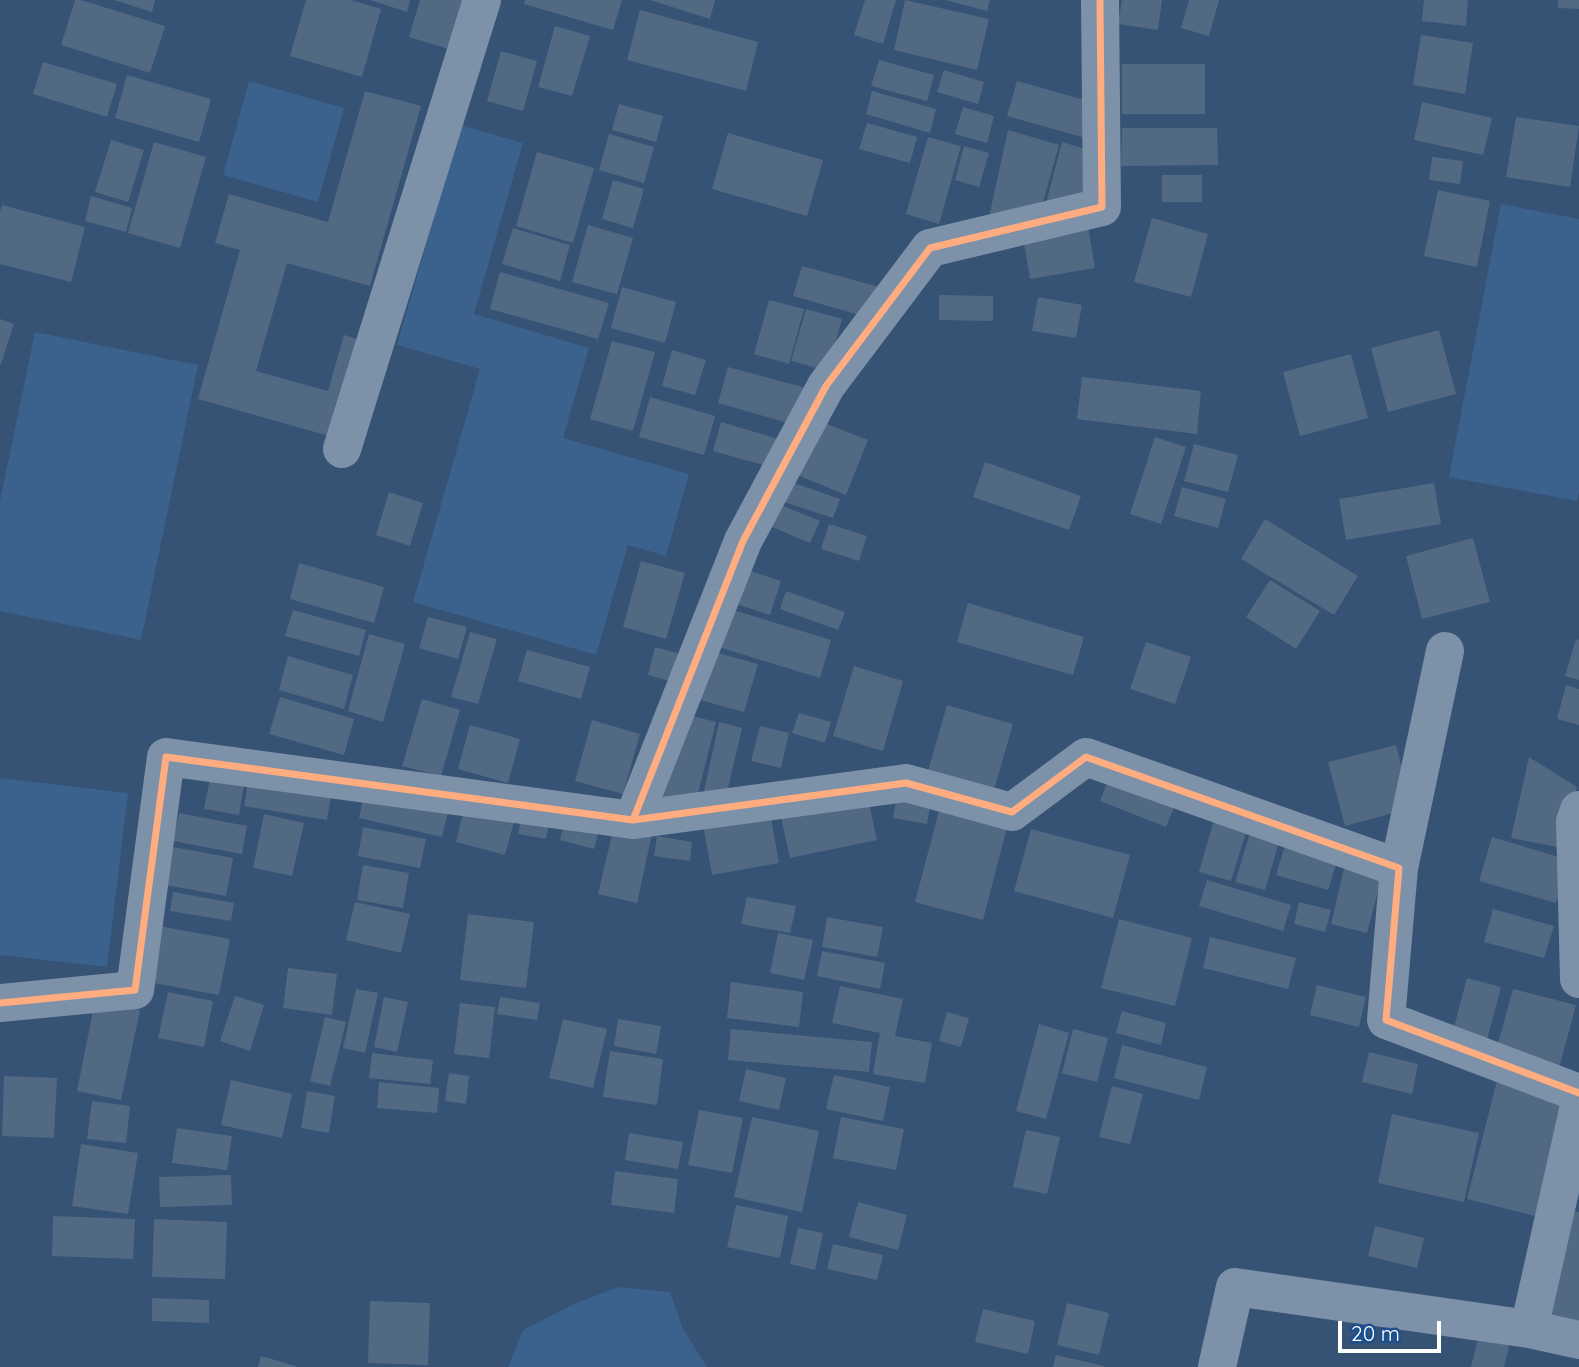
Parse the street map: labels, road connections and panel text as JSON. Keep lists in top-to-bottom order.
{
  "scale_bar": "20 m"
}
